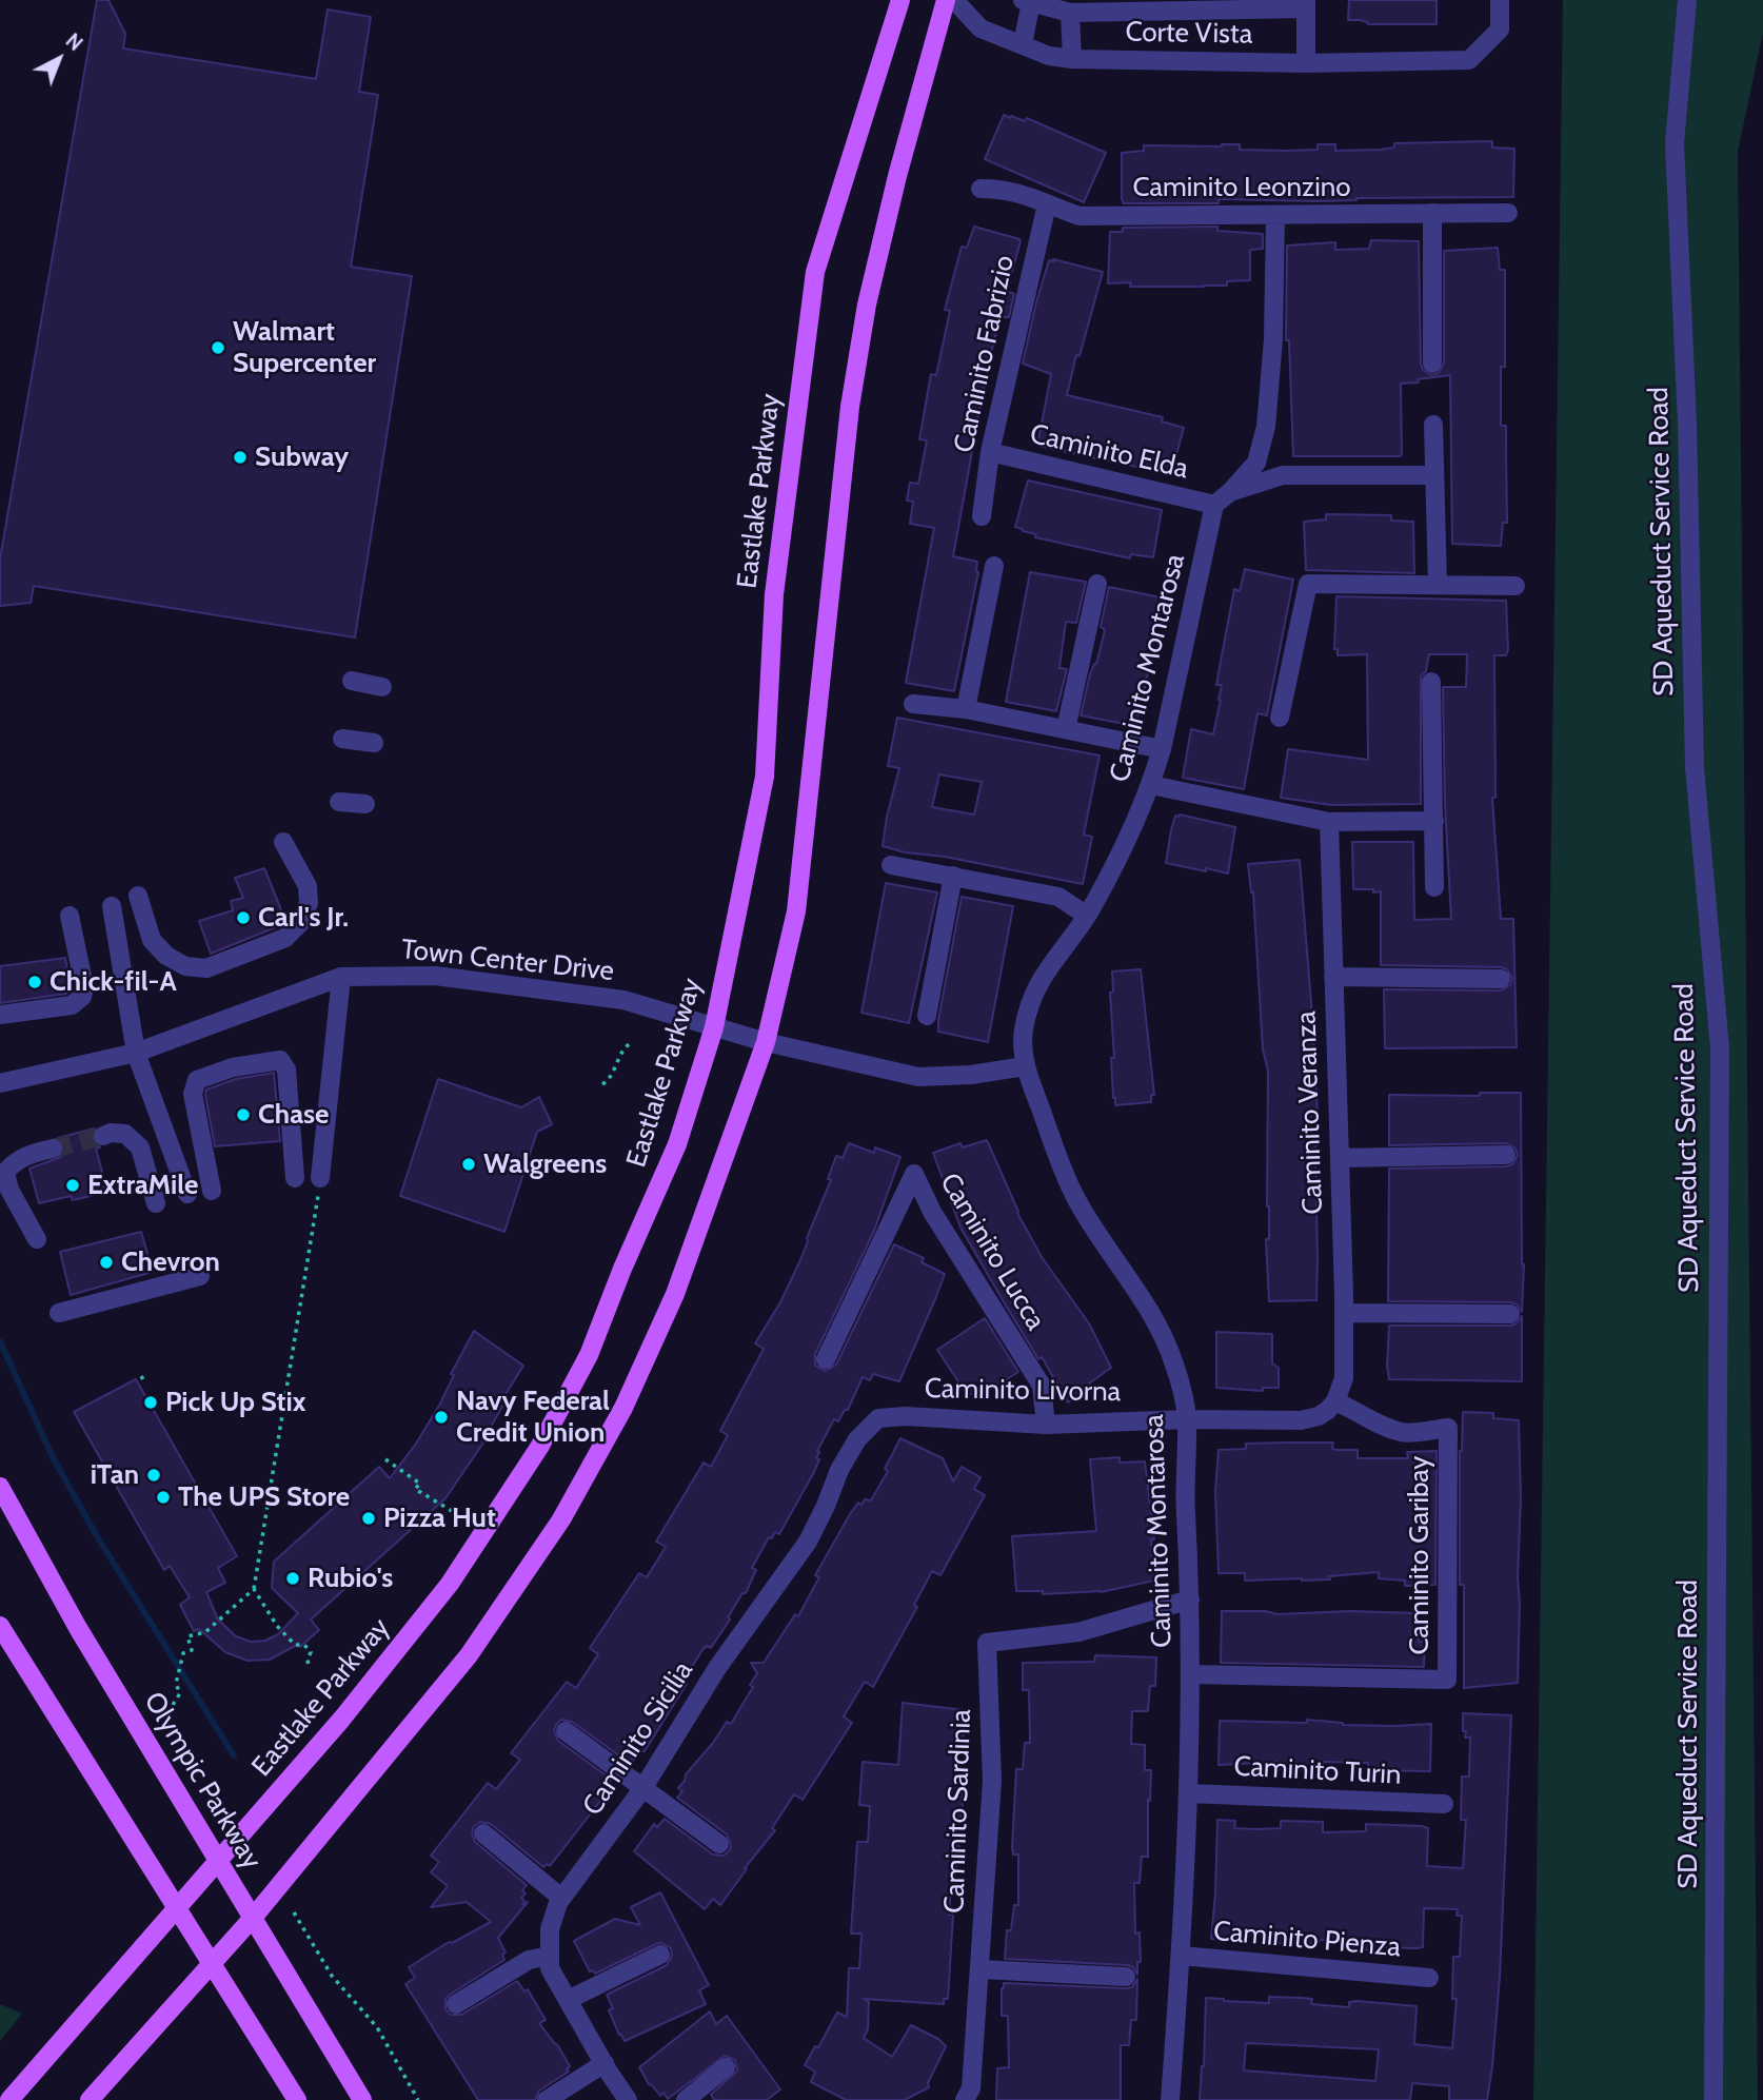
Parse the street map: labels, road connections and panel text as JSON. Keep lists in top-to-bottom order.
{
  "streets": {
    "main road": ["Eastlake Parkway", "Olympic Parkway"],
    "street": [
      "Corte Vista",
      "Caminito Leonzino",
      "Caminito Fabrizio",
      "Caminito Elda",
      "SD Aqueduct Service Road",
      "Caminito Montarosa",
      "Town Center Drive",
      "Caminito Veranza",
      "Caminito Lucca",
      "Caminito Livorna",
      "Caminito Garibay",
      "Caminito Sicilia",
      "Caminito Turin",
      "Caminito Sardinia",
      "Caminito Pienza"
    ]
  },
  "crossings": [
    ["Caminito Leonzino", "Caminito Fabrizio"],
    ["Caminito Fabrizio", "Caminito Elda"],
    ["Caminito Elda", "Caminito Montarosa"],
    ["Eastlake Parkway", "Town Center Drive"],
    ["Eastlake Parkway", "Olympic Parkway"],
    ["Caminito Montarosa", "Town Center Drive"],
    ["Caminito Montarosa", "Caminito Livorna"],
    ["Caminito Montarosa", "Caminito Garibay"],
    ["Caminito Montarosa", "Caminito Turin"],
    ["Caminito Montarosa", "Caminito Sardinia"],
    ["Caminito Montarosa", "Caminito Pienza"],
    ["Caminito Veranza", "Caminito Livorna"],
    ["Caminito Veranza", "Caminito Garibay"],
    ["Caminito Lucca", "Caminito Livorna"],
    ["Caminito Livorna", "Caminito Garibay"],
    ["Caminito Livorna", "Caminito Sicilia"]
  ],
  "places": [
    "Walmart Supercenter",
    "Subway",
    "Carl's Jr.",
    "Chick-fil-A",
    "Chase",
    "Walgreens",
    "ExtraMile",
    "Chevron",
    "Pick Up Stix",
    "Navy Federal Credit Union",
    "iTan",
    "The UPS Store",
    "Pizza Hut",
    "Rubio's"
  ],
  "north": "top right"
}
